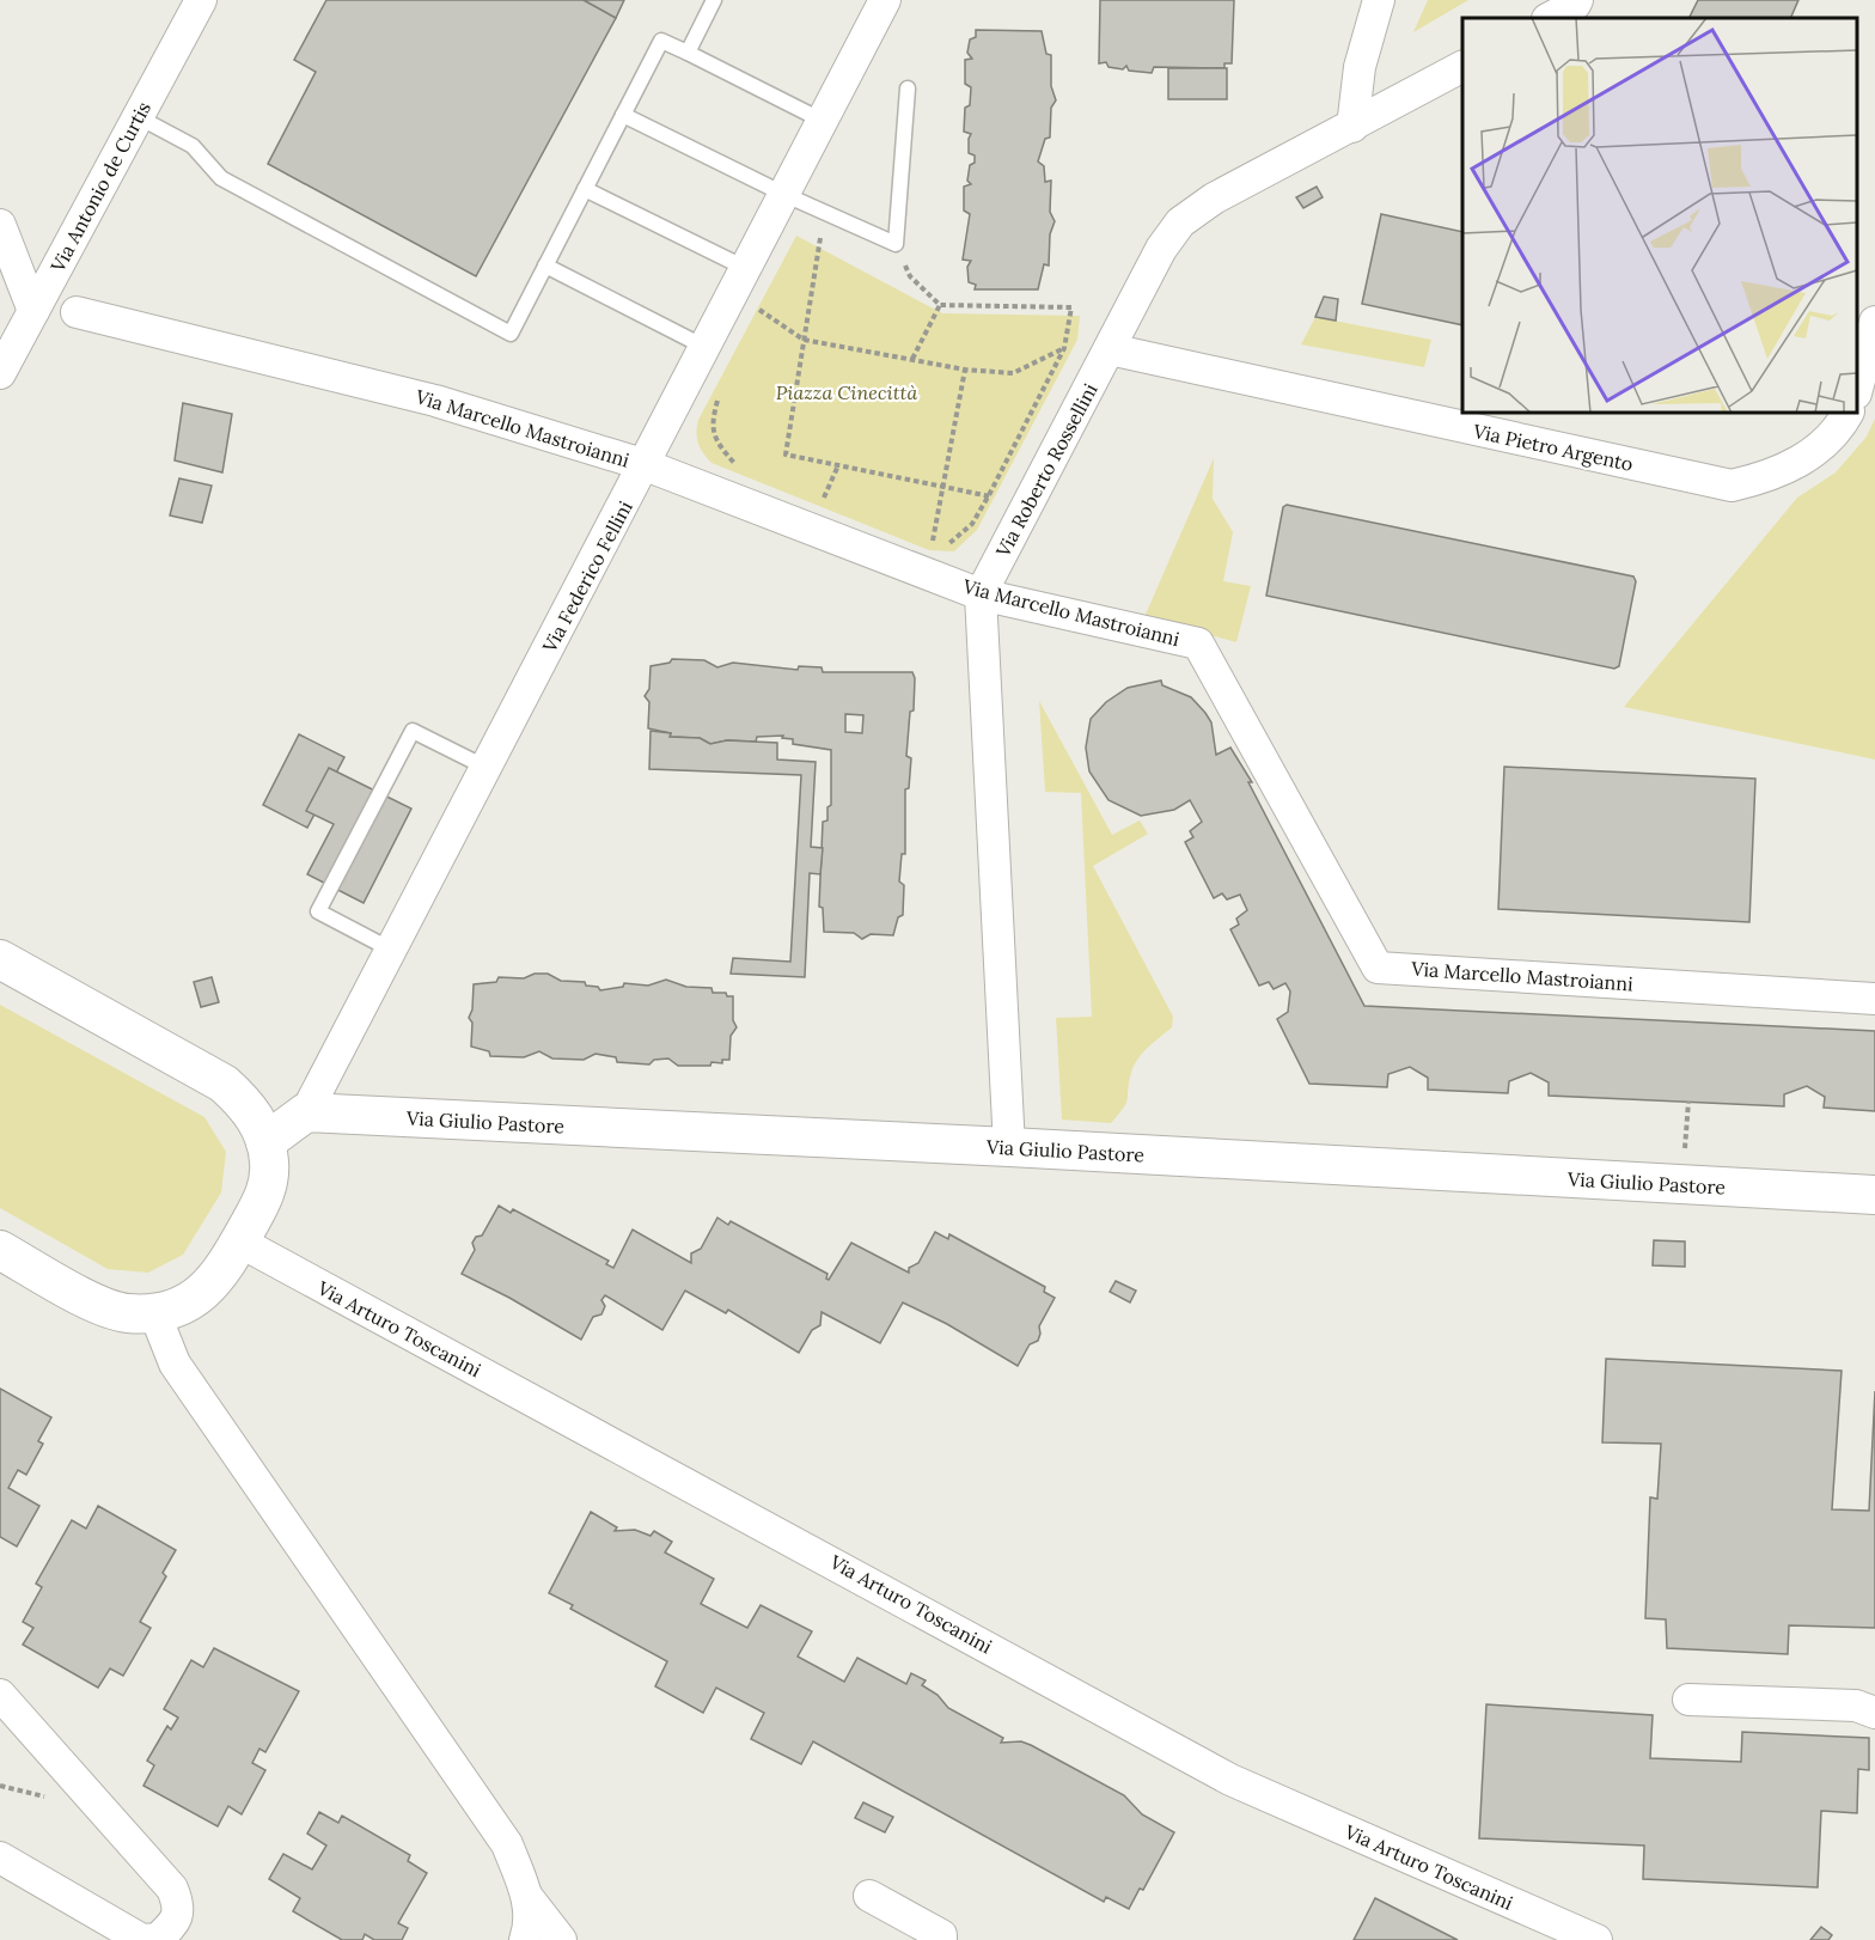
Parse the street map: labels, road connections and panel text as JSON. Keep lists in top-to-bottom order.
{
  "streets": {
    "street": [
      "Via Antonio de Curtis",
      "Via Marcello Mastroianni",
      "Via Pietro Argento",
      "Via Roberto Rossellini",
      "Via Federico Fellini",
      "Via Giulio Pastore",
      "Via Arturo Toscanini"
    ]
  },
  "crossings": [
    ["Via Marcello Mastroianni", "Via Roberto Rossellini"],
    ["Via Marcello Mastroianni", "Via Federico Fellini"],
    ["Via Pietro Argento", "Via Roberto Rossellini"],
    ["Via Federico Fellini", "Via Giulio Pastore"]
  ],
  "parks": ["Piazza Cinecittà"]
}
